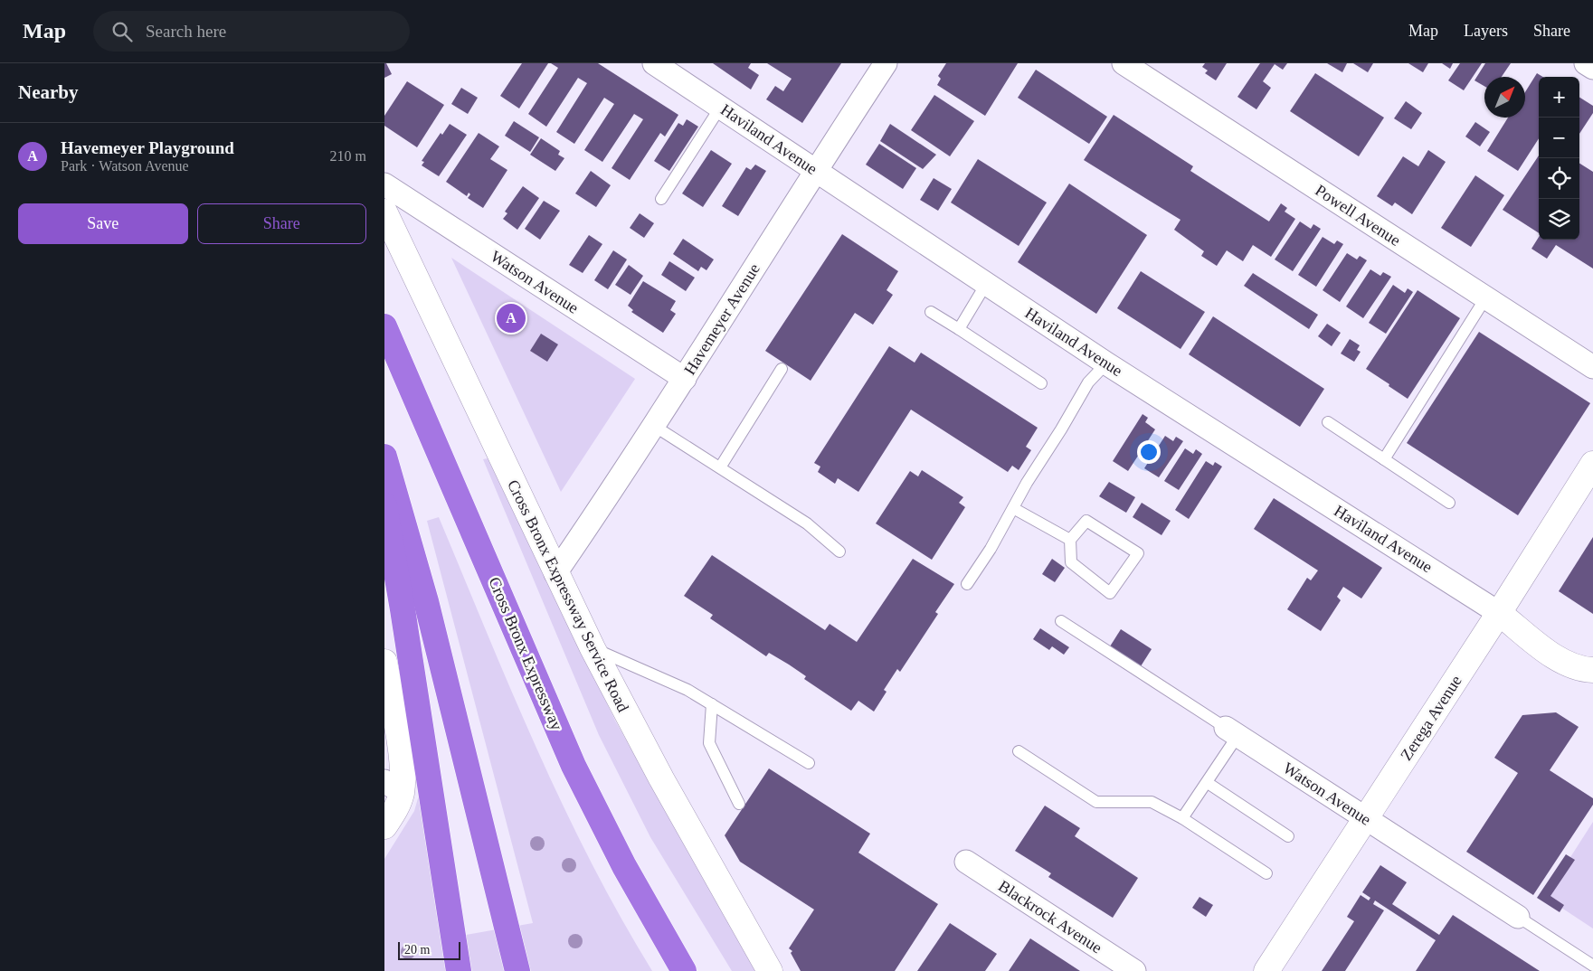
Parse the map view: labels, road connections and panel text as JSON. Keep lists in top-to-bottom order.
{
  "streets": {
    "highway": ["Cross Bronx Expressway"],
    "main road": ["Cross Bronx Expressway Service Road", "Zerega Avenue"],
    "street": [
      "Haviland Avenue",
      "Powell Avenue",
      "Watson Avenue",
      "Havemeyer Avenue",
      "Blackrock Avenue"
    ]
  },
  "crossings": [
    ["Haviland Avenue", "Havemeyer Avenue"],
    ["Haviland Avenue", "Zerega Avenue"],
    ["Watson Avenue", "Havemeyer Avenue"],
    ["Watson Avenue", "Zerega Avenue"],
    ["Havemeyer Avenue", "Cross Bronx Expressway Service Road"]
  ],
  "scale_bar": "20 m",
  "north": "top right",
  "page": {
    "header": "Map",
    "search": "Search here",
    "nav": ["Map", "Layers", "Share"],
    "heading": "Nearby",
    "map_buttons": ["+", "−"],
    "list": [
      {
        "mark": "A",
        "name": "Havemeyer Playground",
        "note": "Park · Watson Avenue",
        "value": "210 m"
      }
    ],
    "buttons": ["Save", "Share"],
    "pins": "A",
    "scale": "20 m"
  }
}
